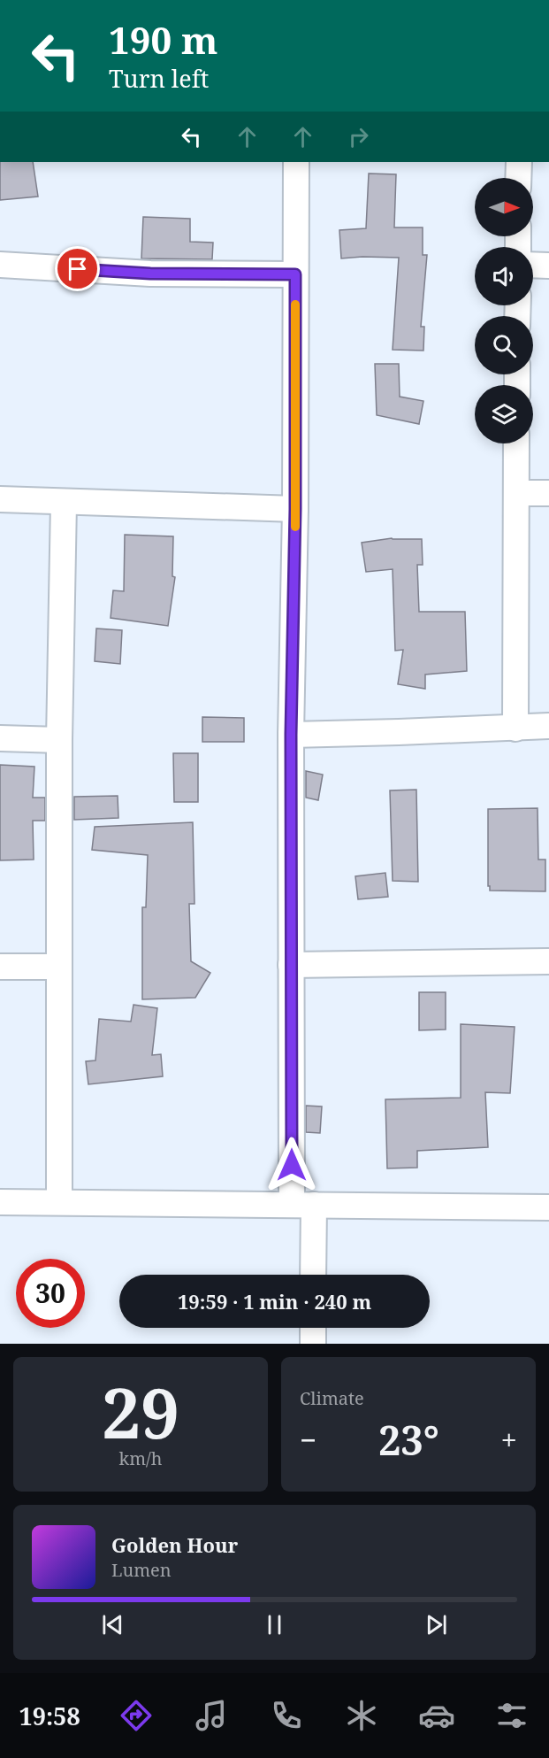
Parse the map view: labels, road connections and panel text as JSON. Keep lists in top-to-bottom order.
{
  "north": "right",
  "page": {
    "turn": ["190 m", "Turn left"],
    "limit": "30",
    "trip": "19:59 · 1 min · 240 m",
    "tile": [
      ["29", "km/h"],
      "Climate"
    ],
    "heat": ["−", "23°", "+"],
    "song": ["Golden Hour", "Lumen"],
    "tabs": "19:58"
  }
}
